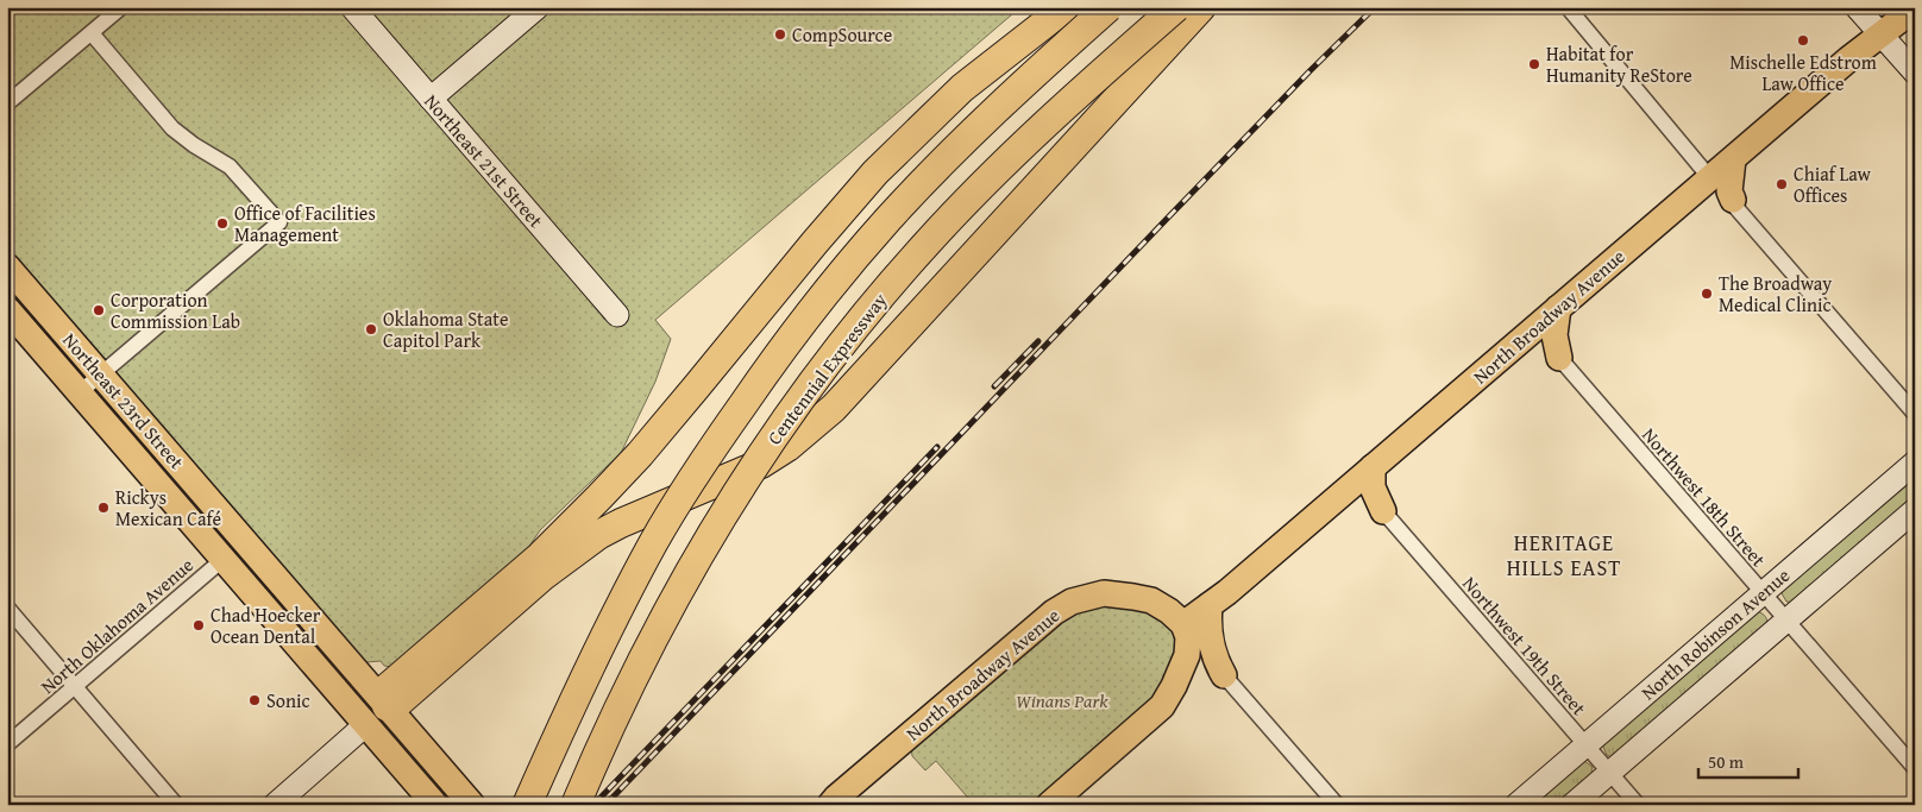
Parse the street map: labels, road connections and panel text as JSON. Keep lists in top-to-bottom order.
{
  "streets": {
    "highway": ["Centennial Expressway"],
    "main road": ["North Broadway Avenue", "Northeast 23rd Street"],
    "street": [
      "Northeast 21st Street",
      "Northwest 18th Street",
      "North Oklahoma Avenue",
      "North Robinson Avenue",
      "Northwest 19th Street"
    ]
  },
  "crossings": [
    ["Northeast 23rd Street", "North Oklahoma Avenue"],
    ["Northwest 18th Street", "North Robinson Avenue"],
    ["North Robinson Avenue", "Northwest 19th Street"]
  ],
  "districts": ["HERITAGE HILLS EAST"],
  "parks": ["Winans Park"],
  "places": [
    "CompSource",
    "Mischelle Edstrom Law Office",
    "Habitat for Humanity ReStore",
    "Chiaf Law Offices",
    "Office of Facilities Management",
    "The Broadway Medical Clinic",
    "Corporation Commission Lab",
    "Oklahoma State Capitol Park",
    "Rickys Mexican Café",
    "Chad Hoecker Ocean Dental",
    "Sonic"
  ],
  "scale_bar": "50 m"
}
